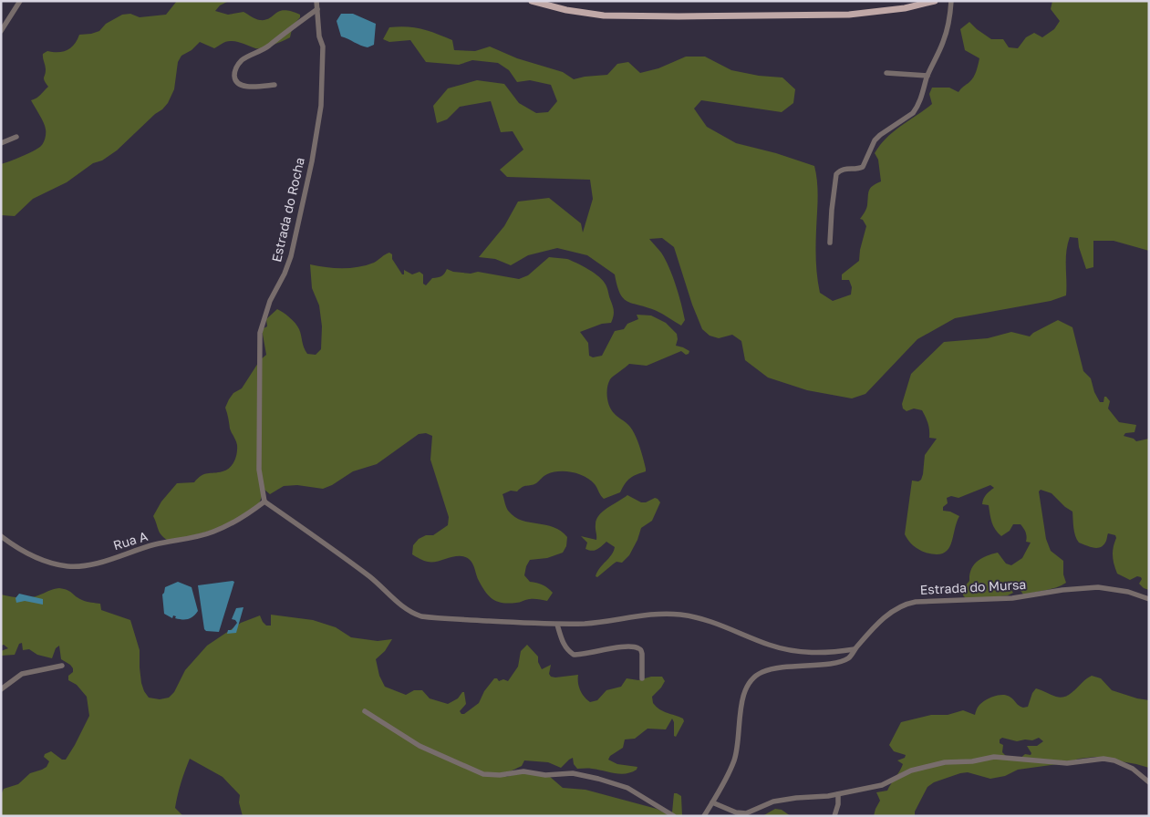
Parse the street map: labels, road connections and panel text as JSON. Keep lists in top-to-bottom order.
{
  "streets": {
    "street": ["Estrada do Rocha", "Rua A", "Estrada do Mursa"]
  },
  "crossings": [
    ["Estrada do Rocha", "Rua A"]
  ]
}
